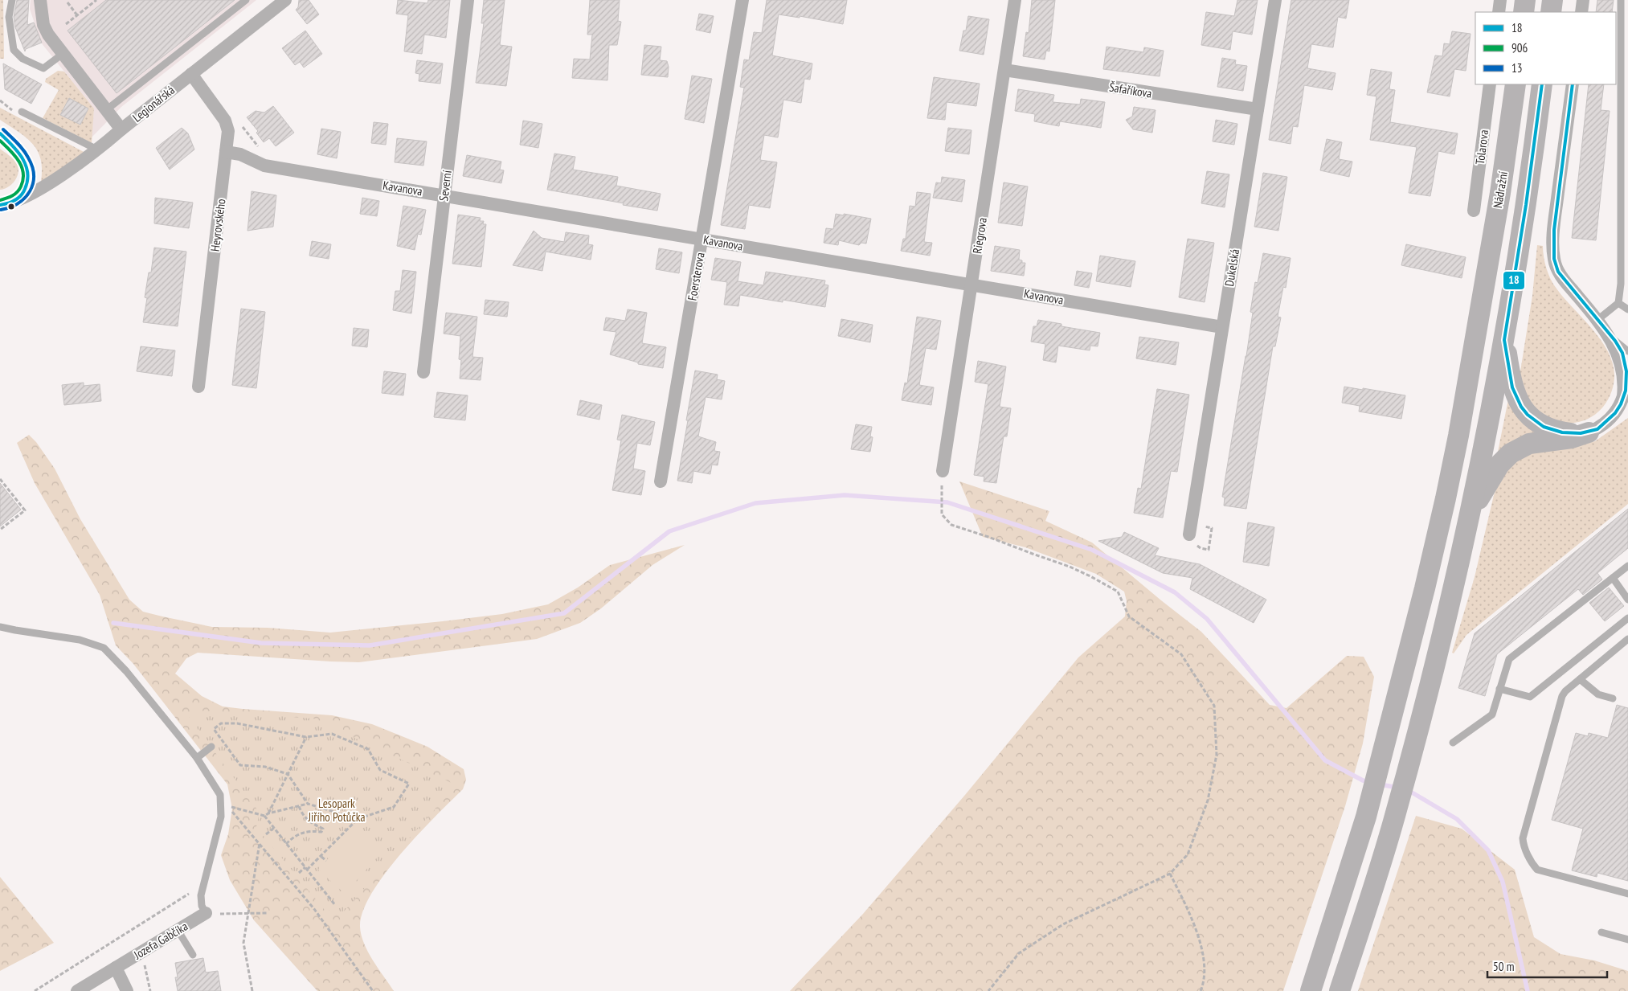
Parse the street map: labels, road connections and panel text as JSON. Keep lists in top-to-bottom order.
{
  "streets": {
    "main road": ["Nádražní"],
    "street": [
      "Šafaříkova",
      "Legionářská",
      "Tolarova",
      "Severní",
      "Kavanova",
      "Heyrovského",
      "Riegrova",
      "Dukelská",
      "Foersterova",
      "Jozefa Gabčíka"
    ]
  },
  "crossings": [
    ["Šafaříkova", "Riegrova"],
    ["Šafaříkova", "Dukelská"],
    ["Legionářská", "Heyrovského"],
    ["Severní", "Kavanova"],
    ["Kavanova", "Heyrovského"],
    ["Kavanova", "Riegrova"],
    ["Kavanova", "Dukelská"],
    ["Kavanova", "Foersterova"]
  ],
  "parks": ["Lesopark Jiřího Potůčka"],
  "lines": ["transit line 18", "transit line 13", "transit line 906"],
  "legend": ["18", "906", "13"],
  "scale_bar": "50 m"
}
